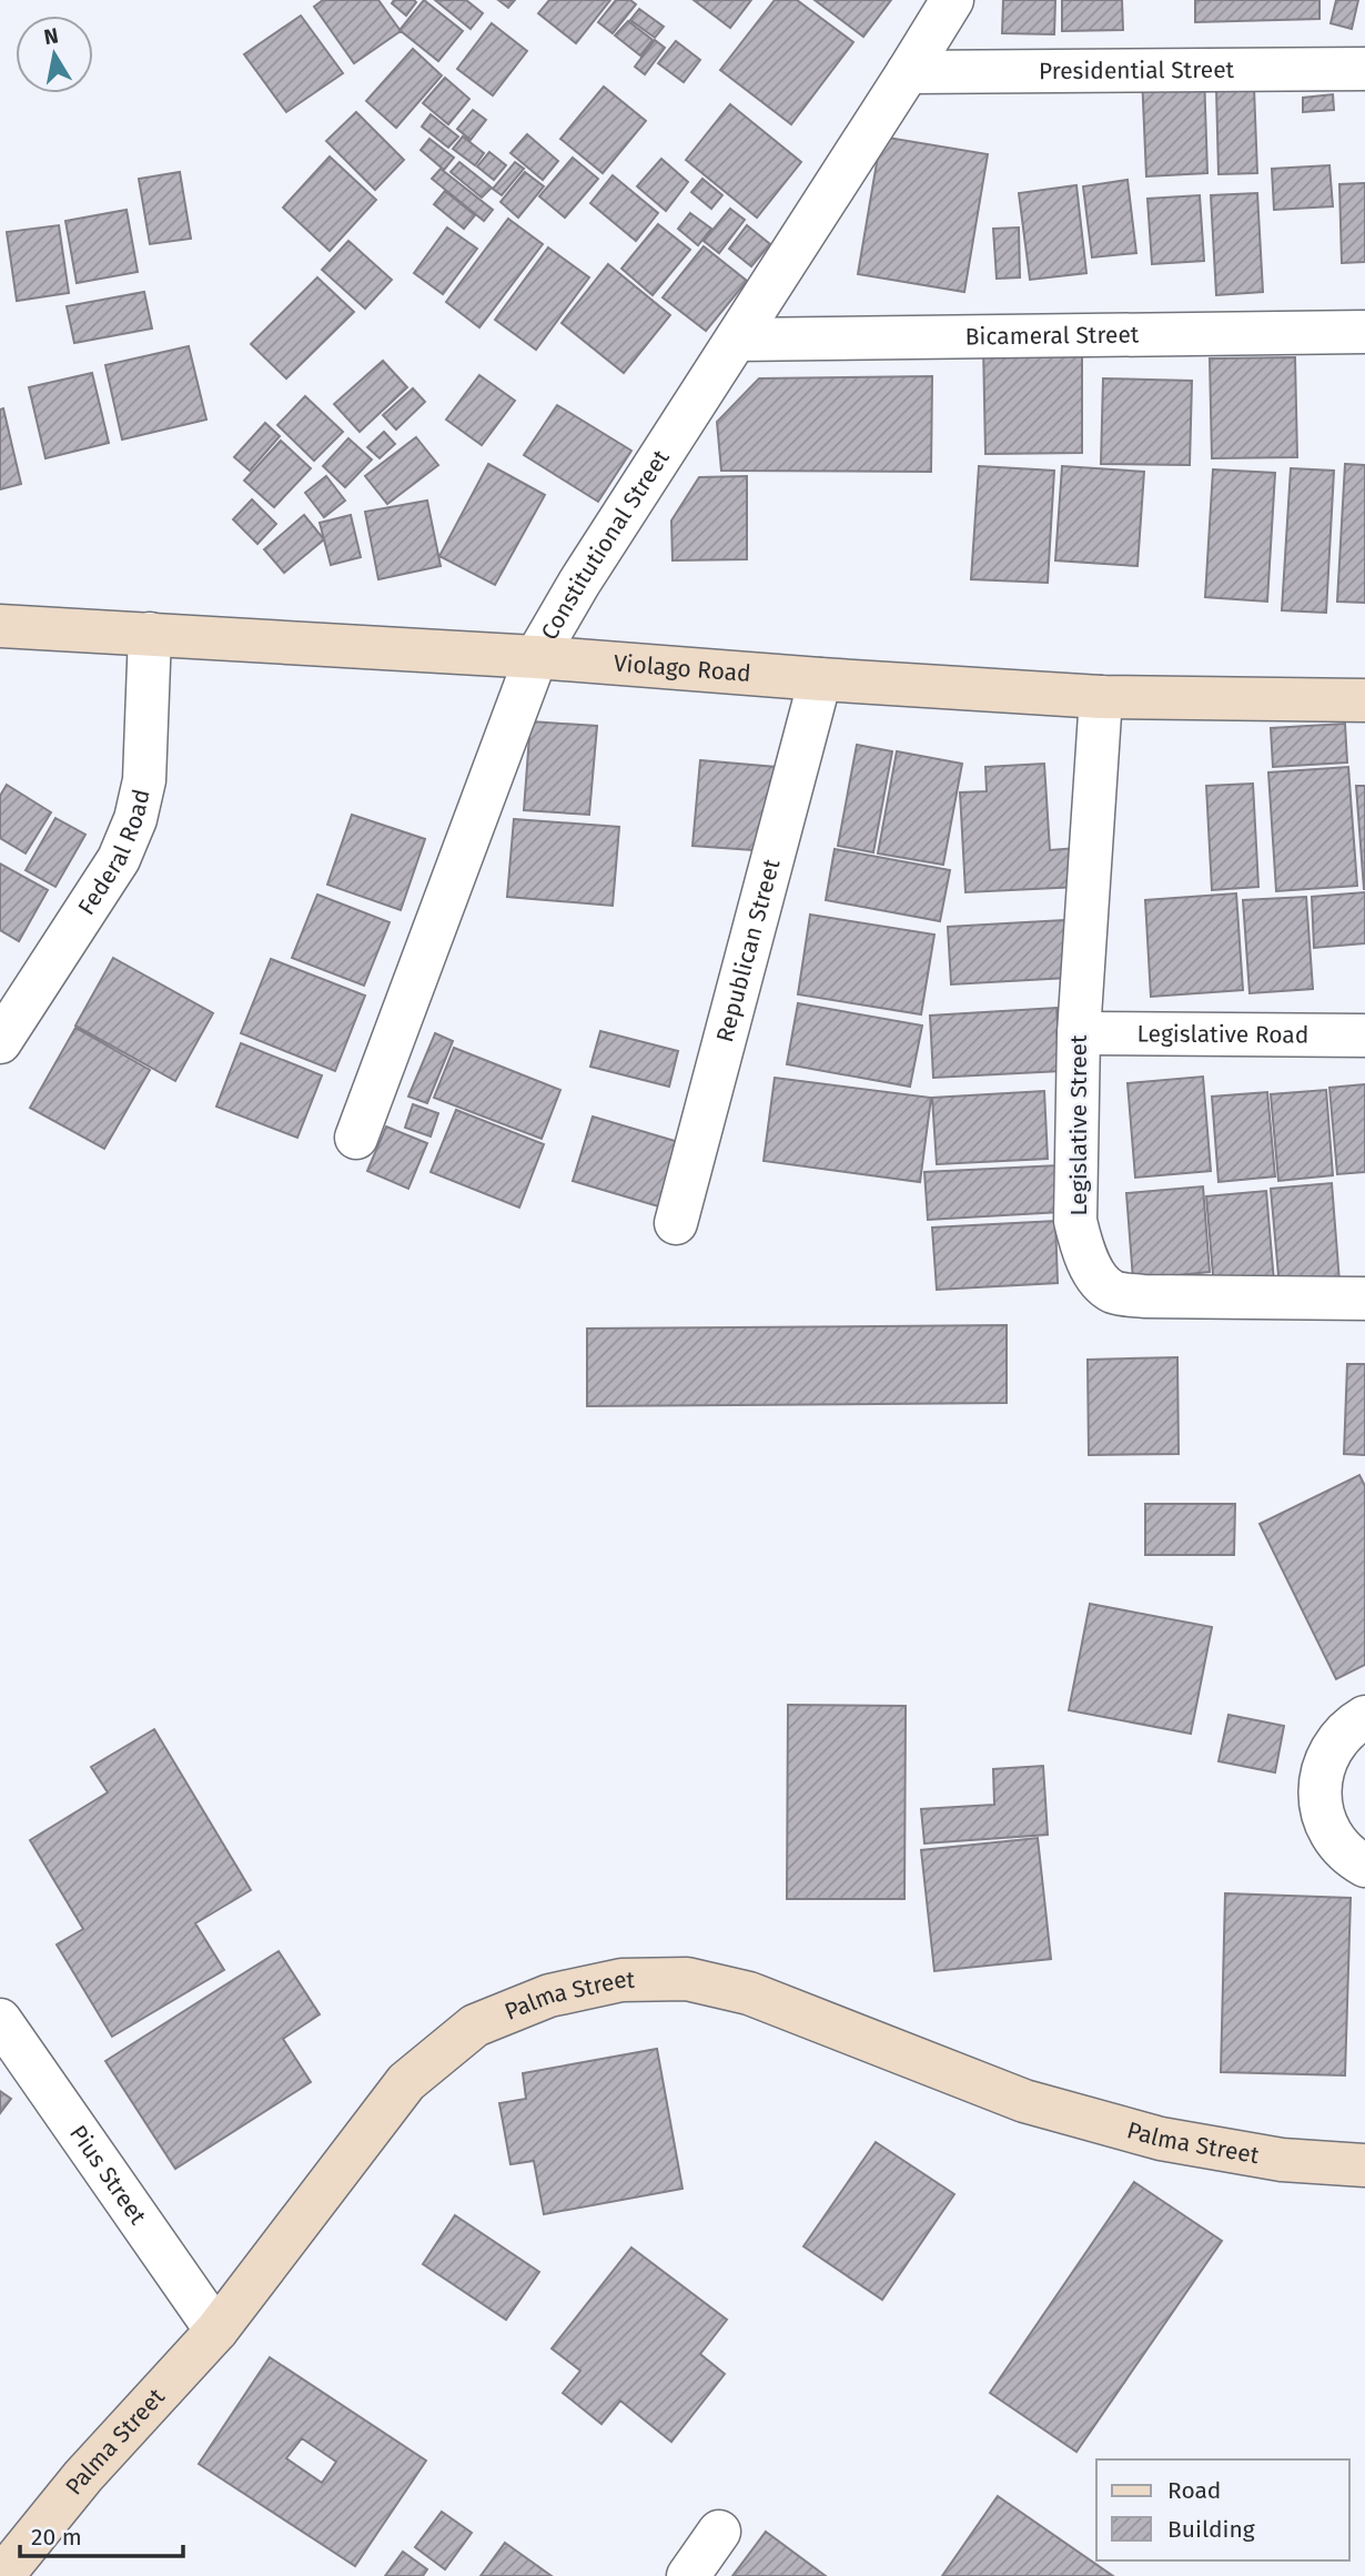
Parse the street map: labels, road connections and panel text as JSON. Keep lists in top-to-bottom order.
{
  "streets": {
    "street": [
      "Presidential Street",
      "Bicameral Street",
      "Constitutional Street",
      "Violago Road",
      "Federal Road",
      "Republican Street",
      "Legislative Road",
      "Legislative Street",
      "Palma Street",
      "Pius Street"
    ]
  },
  "crossings": [
    ["Presidential Street", "Constitutional Street"],
    ["Bicameral Street", "Constitutional Street"],
    ["Constitutional Street", "Violago Road"],
    ["Violago Road", "Federal Road"],
    ["Violago Road", "Republican Street"],
    ["Violago Road", "Legislative Street"],
    ["Legislative Road", "Legislative Street"],
    ["Palma Street", "Pius Street"]
  ],
  "legend": ["Road", "Building"],
  "scale_bar": "20 m",
  "north": "top"
}
